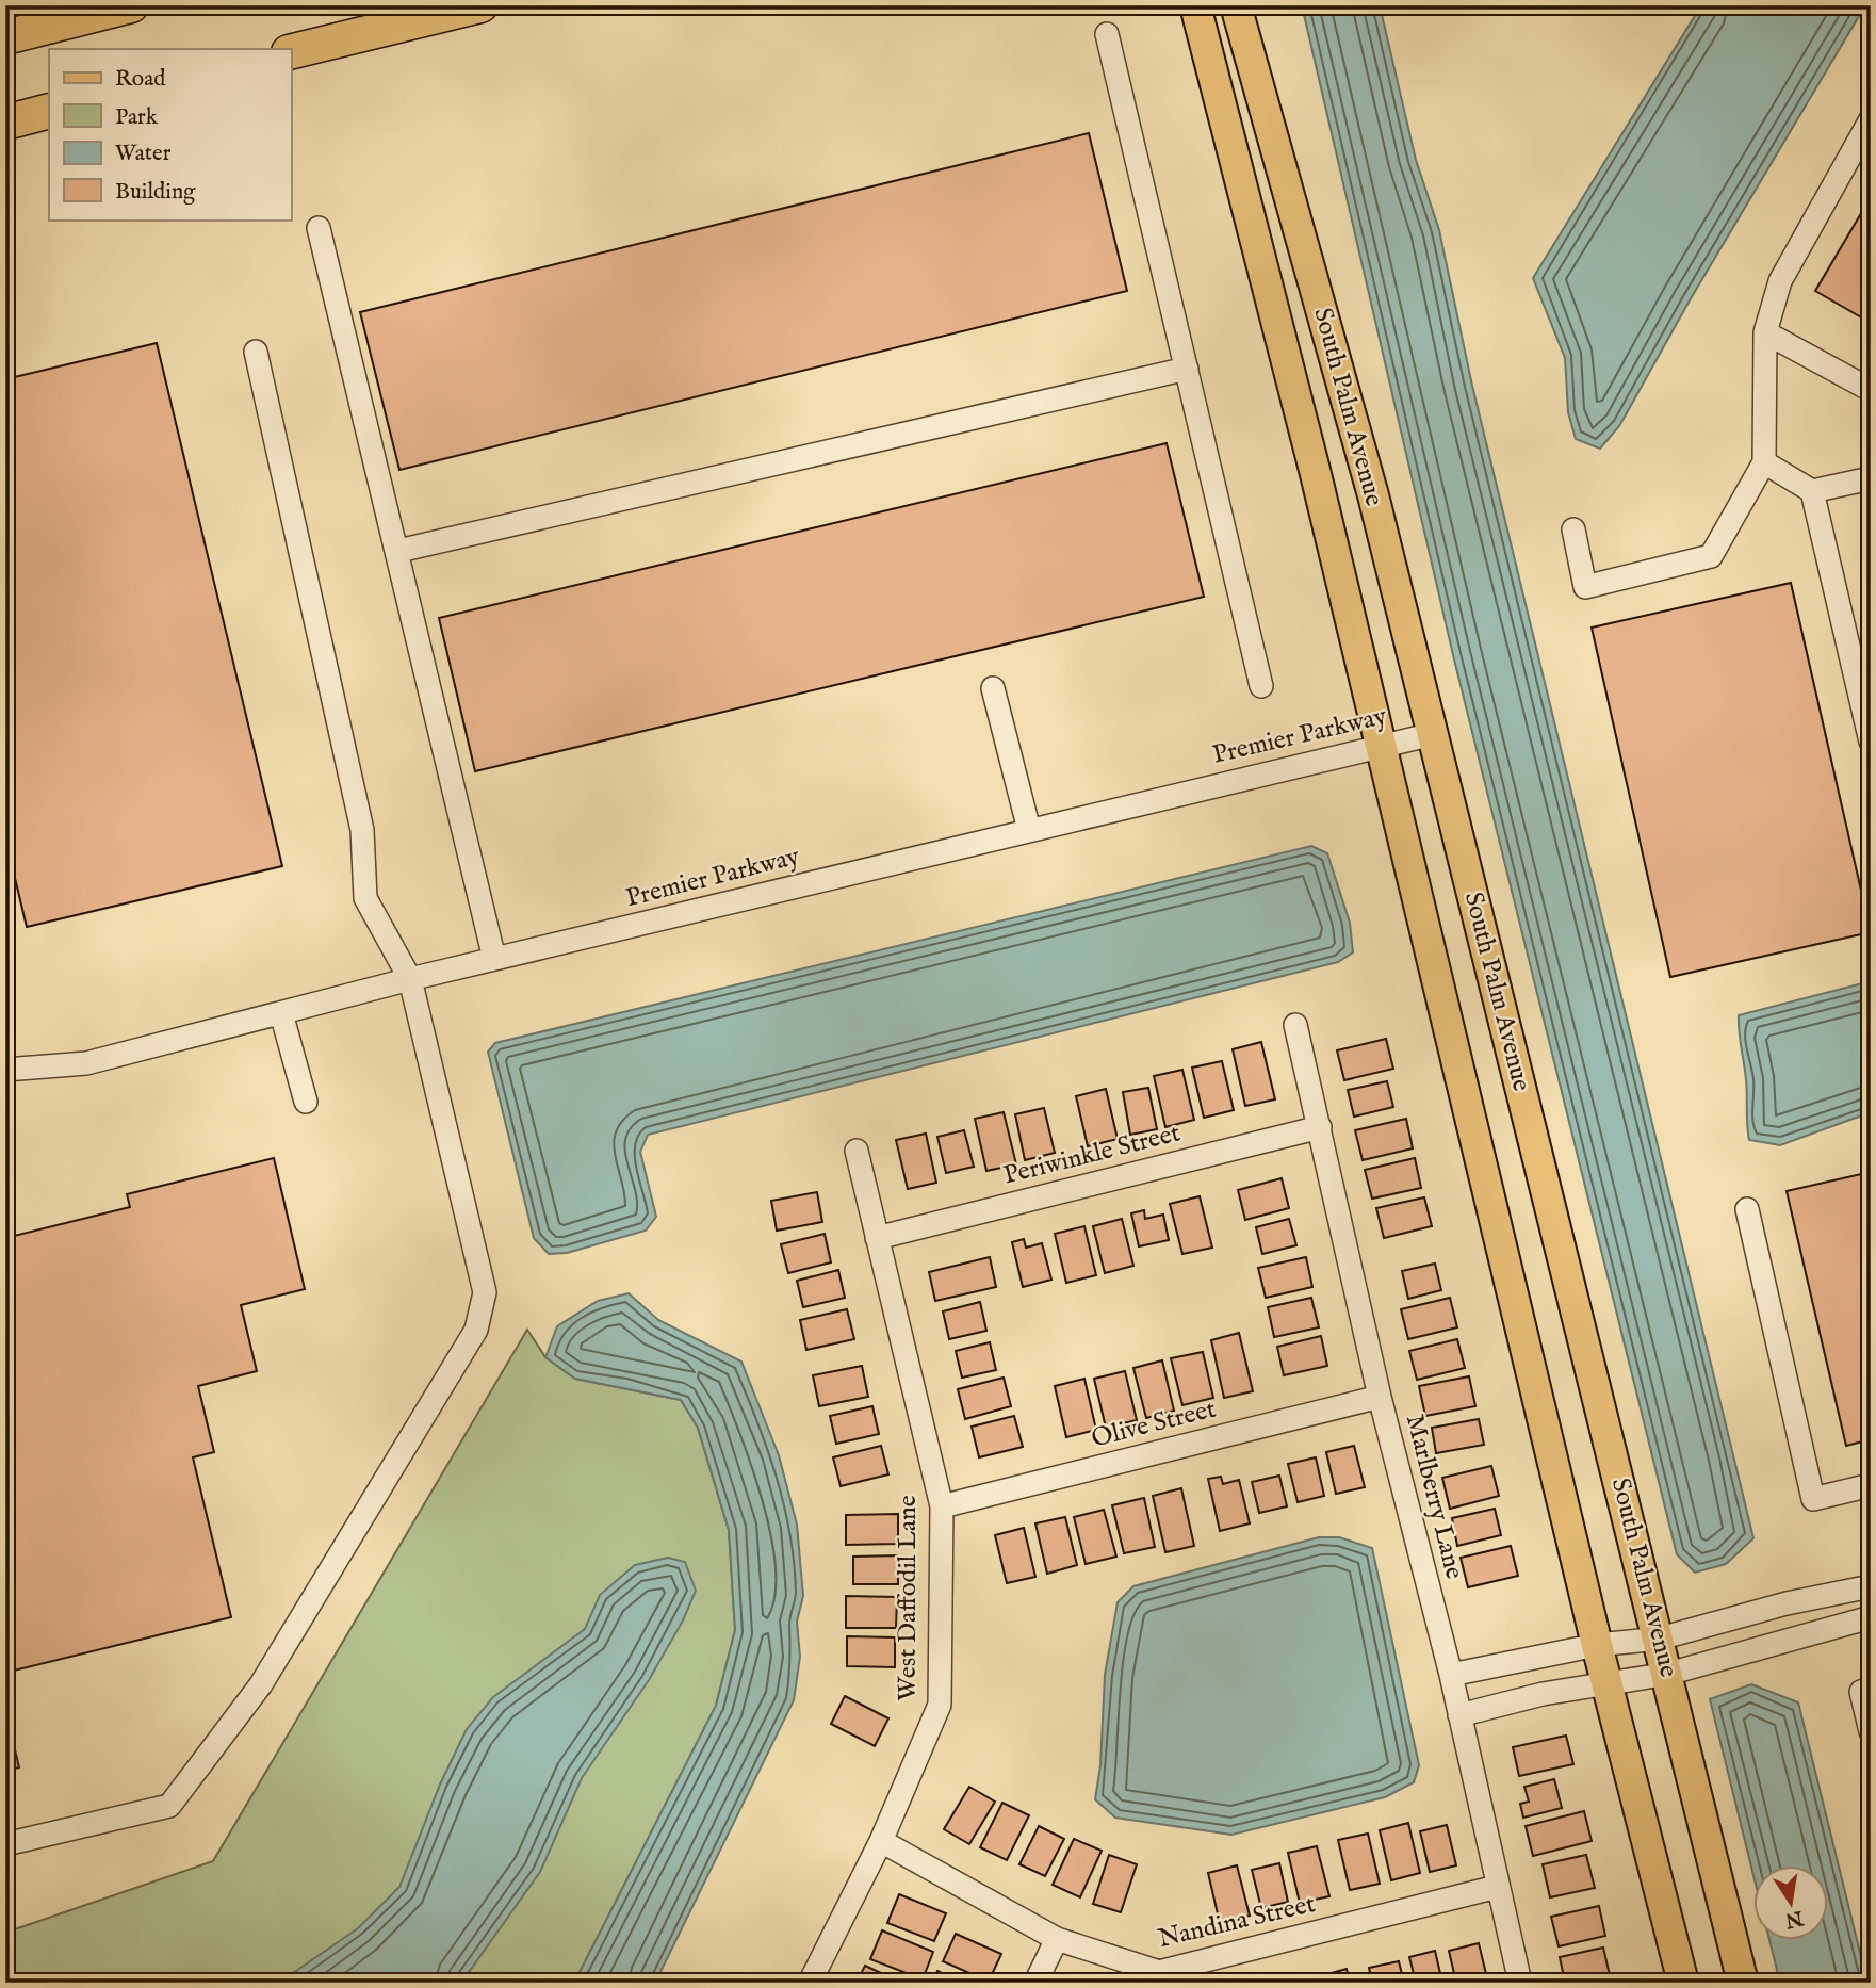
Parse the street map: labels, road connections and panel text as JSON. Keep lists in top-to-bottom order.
{
  "streets": {
    "main road": ["South Palm Avenue"],
    "street": [
      "Premier Parkway",
      "Periwinkle Street",
      "Olive Street",
      "Marlberry Lane",
      "West Daffodil Lane",
      "Nandina Street"
    ]
  },
  "crossings": [
    ["South Palm Avenue", "Premier Parkway"],
    ["Periwinkle Street", "Marlberry Lane"],
    ["Periwinkle Street", "West Daffodil Lane"],
    ["Olive Street", "Marlberry Lane"],
    ["Olive Street", "West Daffodil Lane"],
    ["Marlberry Lane", "Nandina Street"],
    ["West Daffodil Lane", "Nandina Street"]
  ],
  "legend": [
    "Road",
    "Park",
    "Water",
    "Building"
  ],
  "north": "bottom"
}
